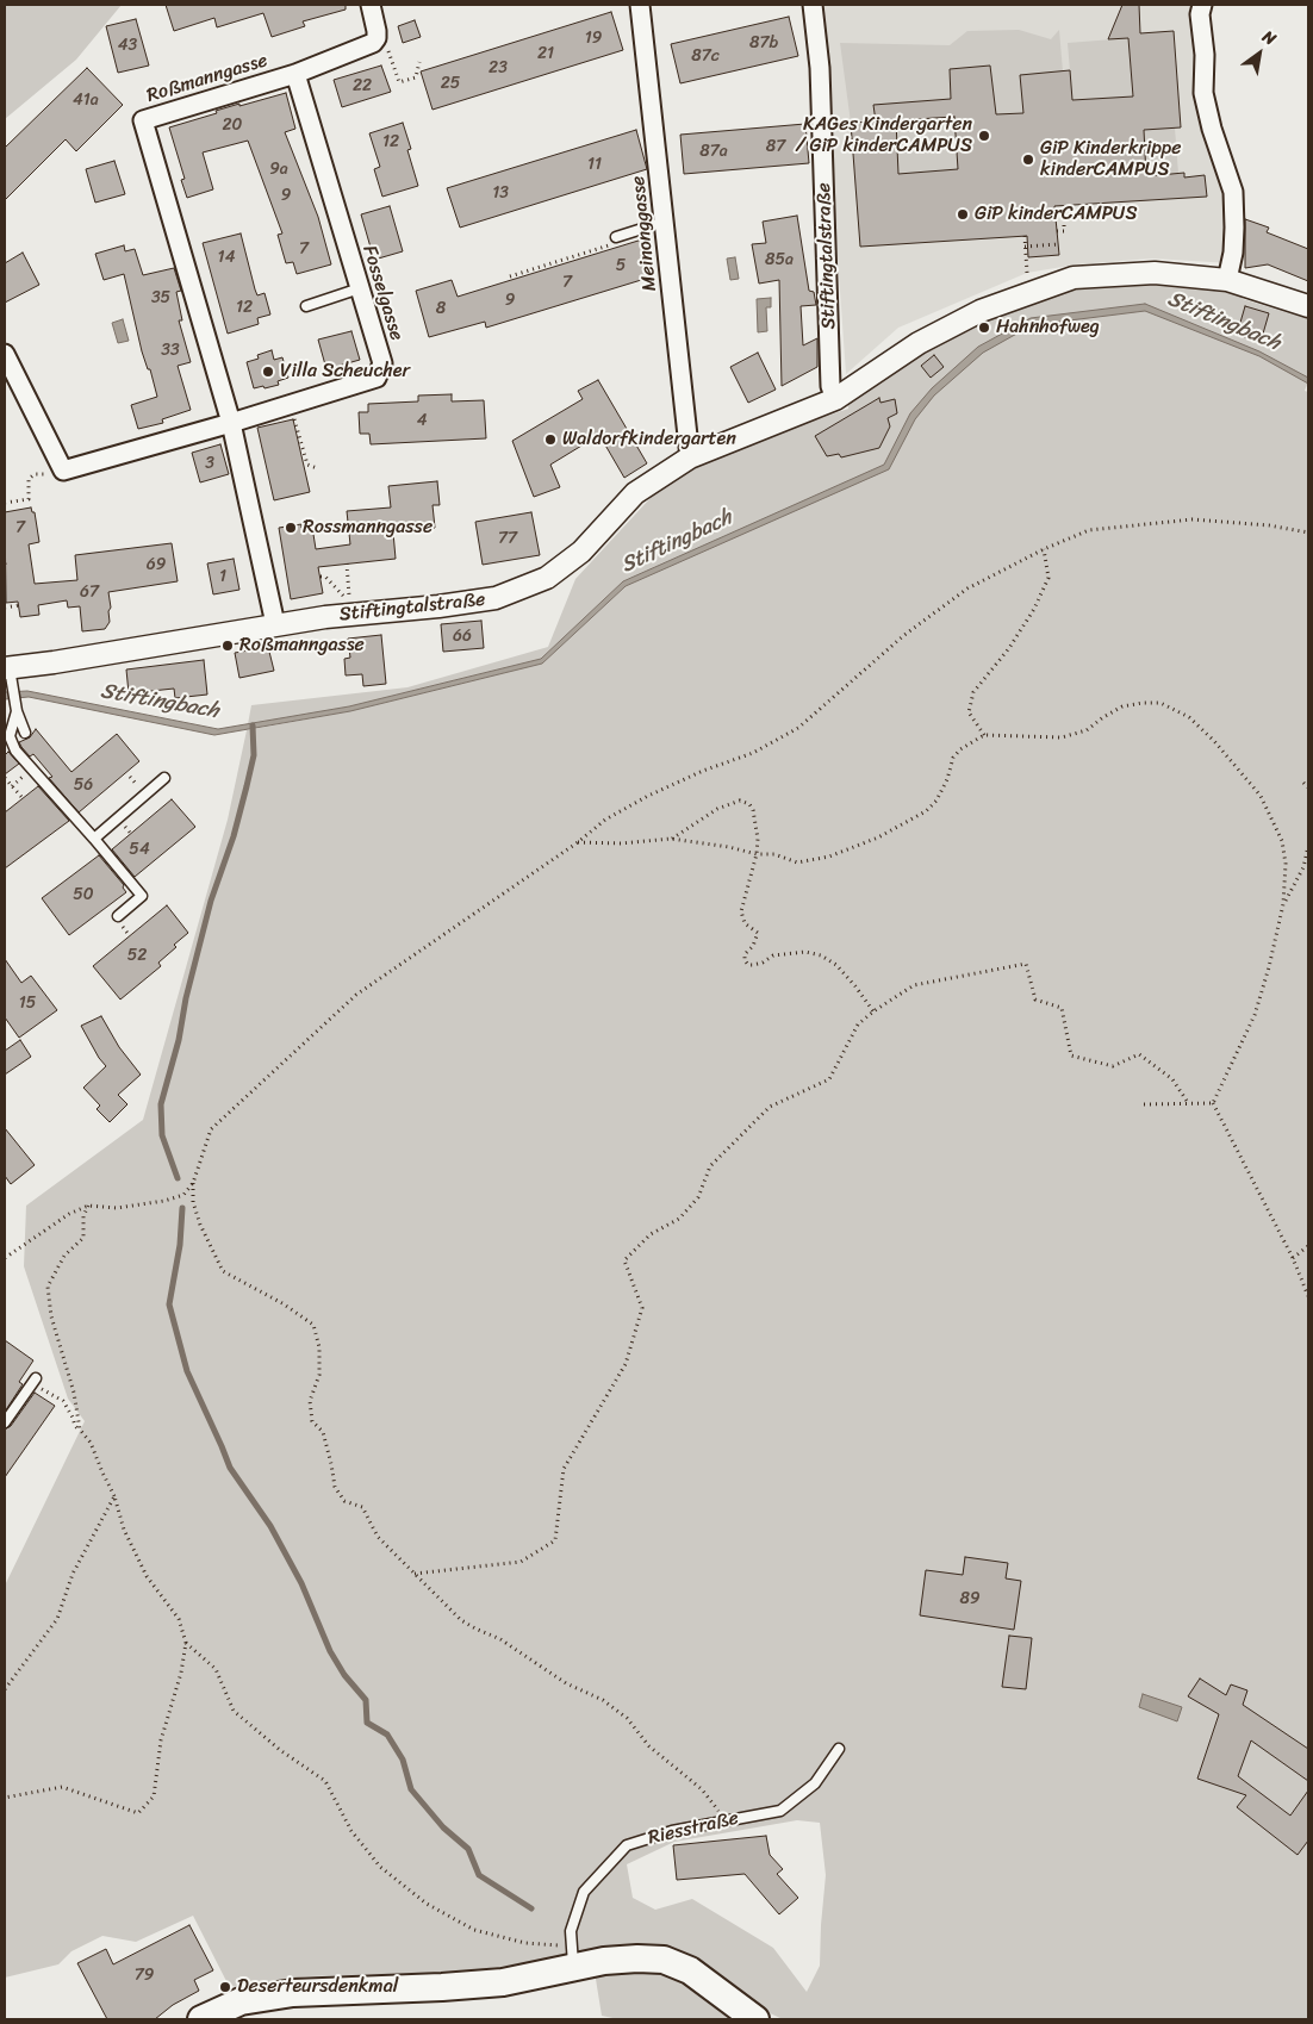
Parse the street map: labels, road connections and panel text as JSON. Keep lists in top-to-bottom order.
{
  "streets": {
    "street": [
      "Roßmanngasse",
      "Meinonggasse",
      "Stiftingtalstraße",
      "Fosselgasse"
    ],
    "lane": ["Riesstraße"]
  },
  "crossings": [
    ["Roßmanngasse", "Stiftingtalstraße"],
    ["Roßmanngasse", "Fosselgasse"],
    ["Meinonggasse", "Stiftingtalstraße"]
  ],
  "water": ["Stiftingbach"],
  "places": [
    "KAGes Kindergarten / GiP kinderCAMPUS",
    "GiP Kinderkrippe kinderCAMPUS",
    "GiP kinderCAMPUS",
    "Hahnhofweg",
    "Villa Scheucher",
    "Waldorfkindergarten",
    "Rossmanngasse",
    "Roßmanngasse",
    "Deserteursdenkmal"
  ],
  "house_numbers": [
    "19",
    "87b",
    "43",
    "21",
    "87c",
    "23",
    "25",
    "22",
    "41a",
    "20",
    "12",
    "87",
    "87a",
    "11",
    "9a",
    "13",
    "9",
    "7",
    "14",
    "85a",
    "5",
    "7",
    "35",
    "9",
    "12",
    "8",
    "33",
    "4",
    "3",
    "7",
    "77",
    "69",
    "1",
    "67",
    "66",
    "56",
    "54",
    "50",
    "52",
    "15",
    "89",
    "79"
  ],
  "north": "top right"
}
